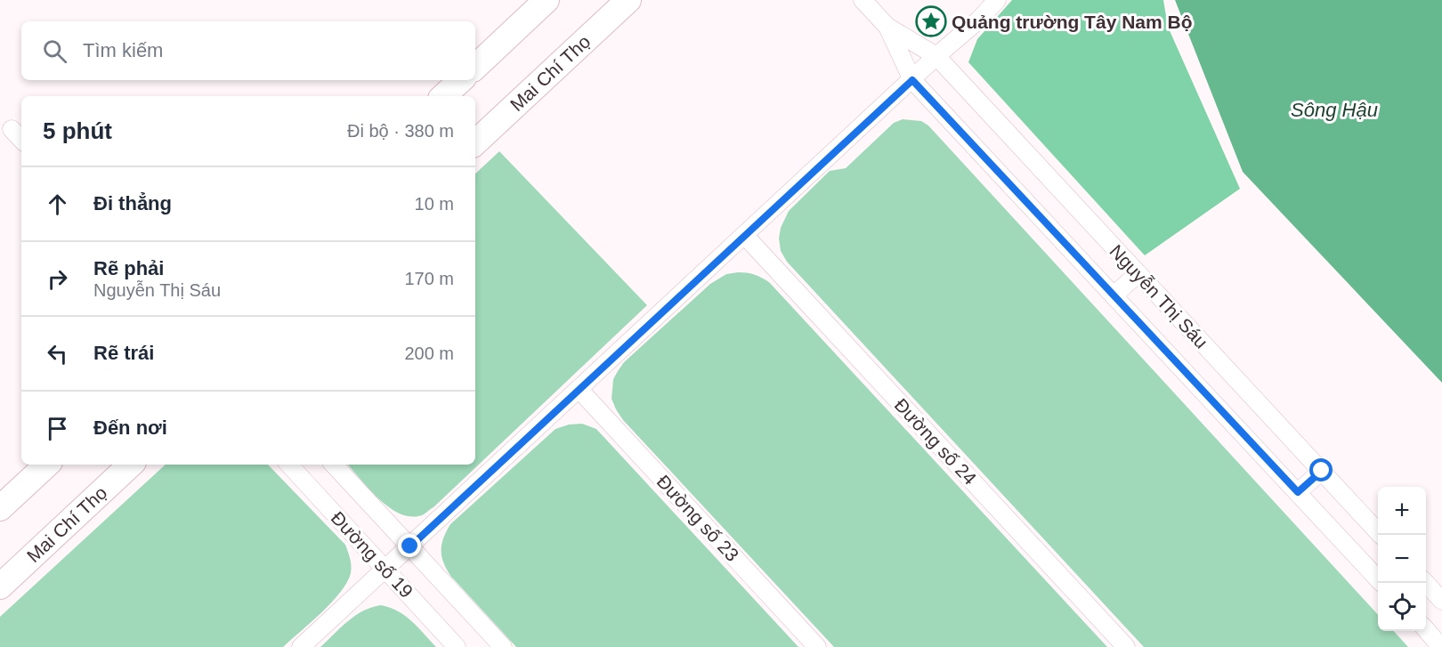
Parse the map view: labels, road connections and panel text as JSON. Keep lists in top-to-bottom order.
{
  "streets": {
    "street": [
      "Mai Chí Thọ",
      "Nguyễn Thị Sáu",
      "Đường số 24",
      "Đường số 23",
      "Đường số 19"
    ]
  },
  "water": ["Sông Hậu"],
  "places": {
    "place": ["Quảng trường Tây Nam Bộ"]
  },
  "page": {
    "search": "Tìm kiếm",
    "heading": ["5 phút", "Đi bộ · 380 m"],
    "list": [
      ["Đi thẳng", "10 m"],
      ["Rẽ phải", "Nguyễn Thị Sáu", "170 m"],
      ["Rẽ trái", "200 m"],
      "Đến nơi"
    ],
    "map_buttons": ["+", "−"]
  }
}
